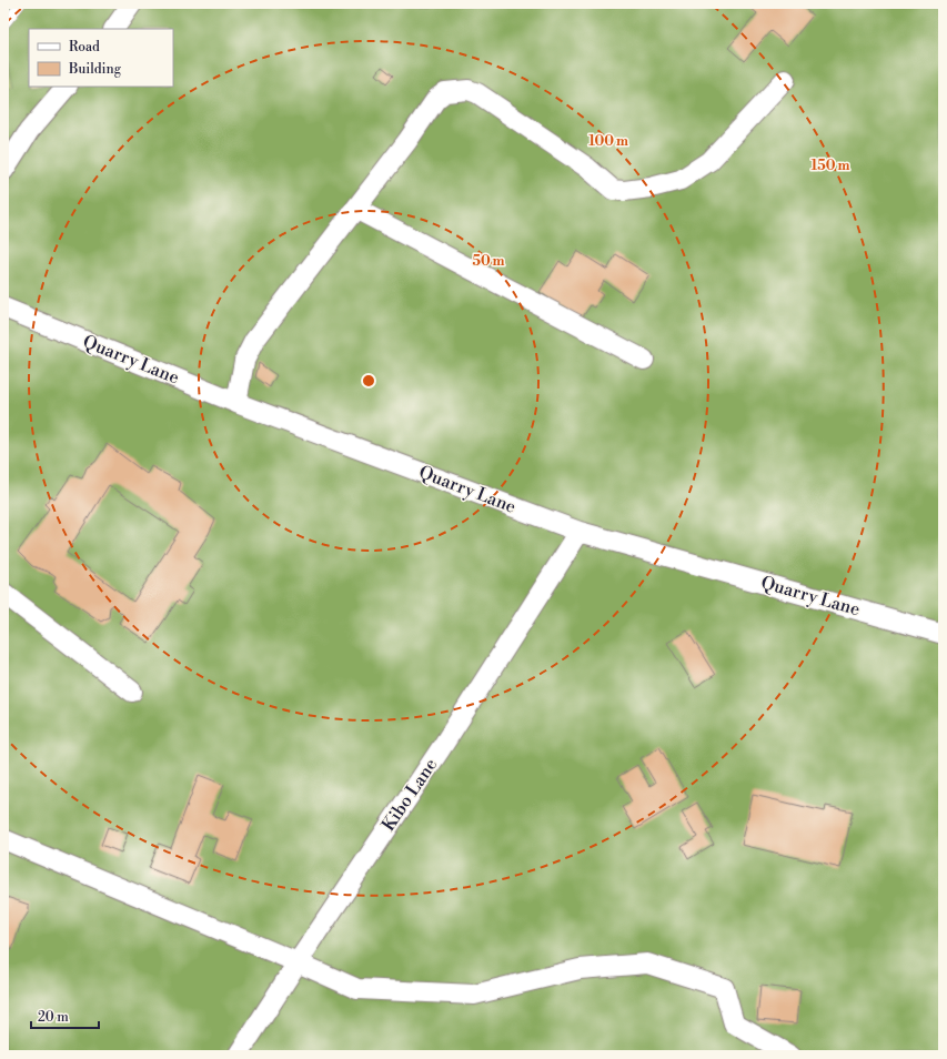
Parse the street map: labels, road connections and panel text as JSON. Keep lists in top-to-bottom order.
{
  "streets": {
    "street": ["Quarry Lane", "Kibo Lane"]
  },
  "crossings": [
    ["Quarry Lane", "Kibo Lane"]
  ],
  "legend": ["Road", "Building"],
  "scale_bar": "20 m",
  "rings": ["100 m", "150 m", "50 m"]
}
